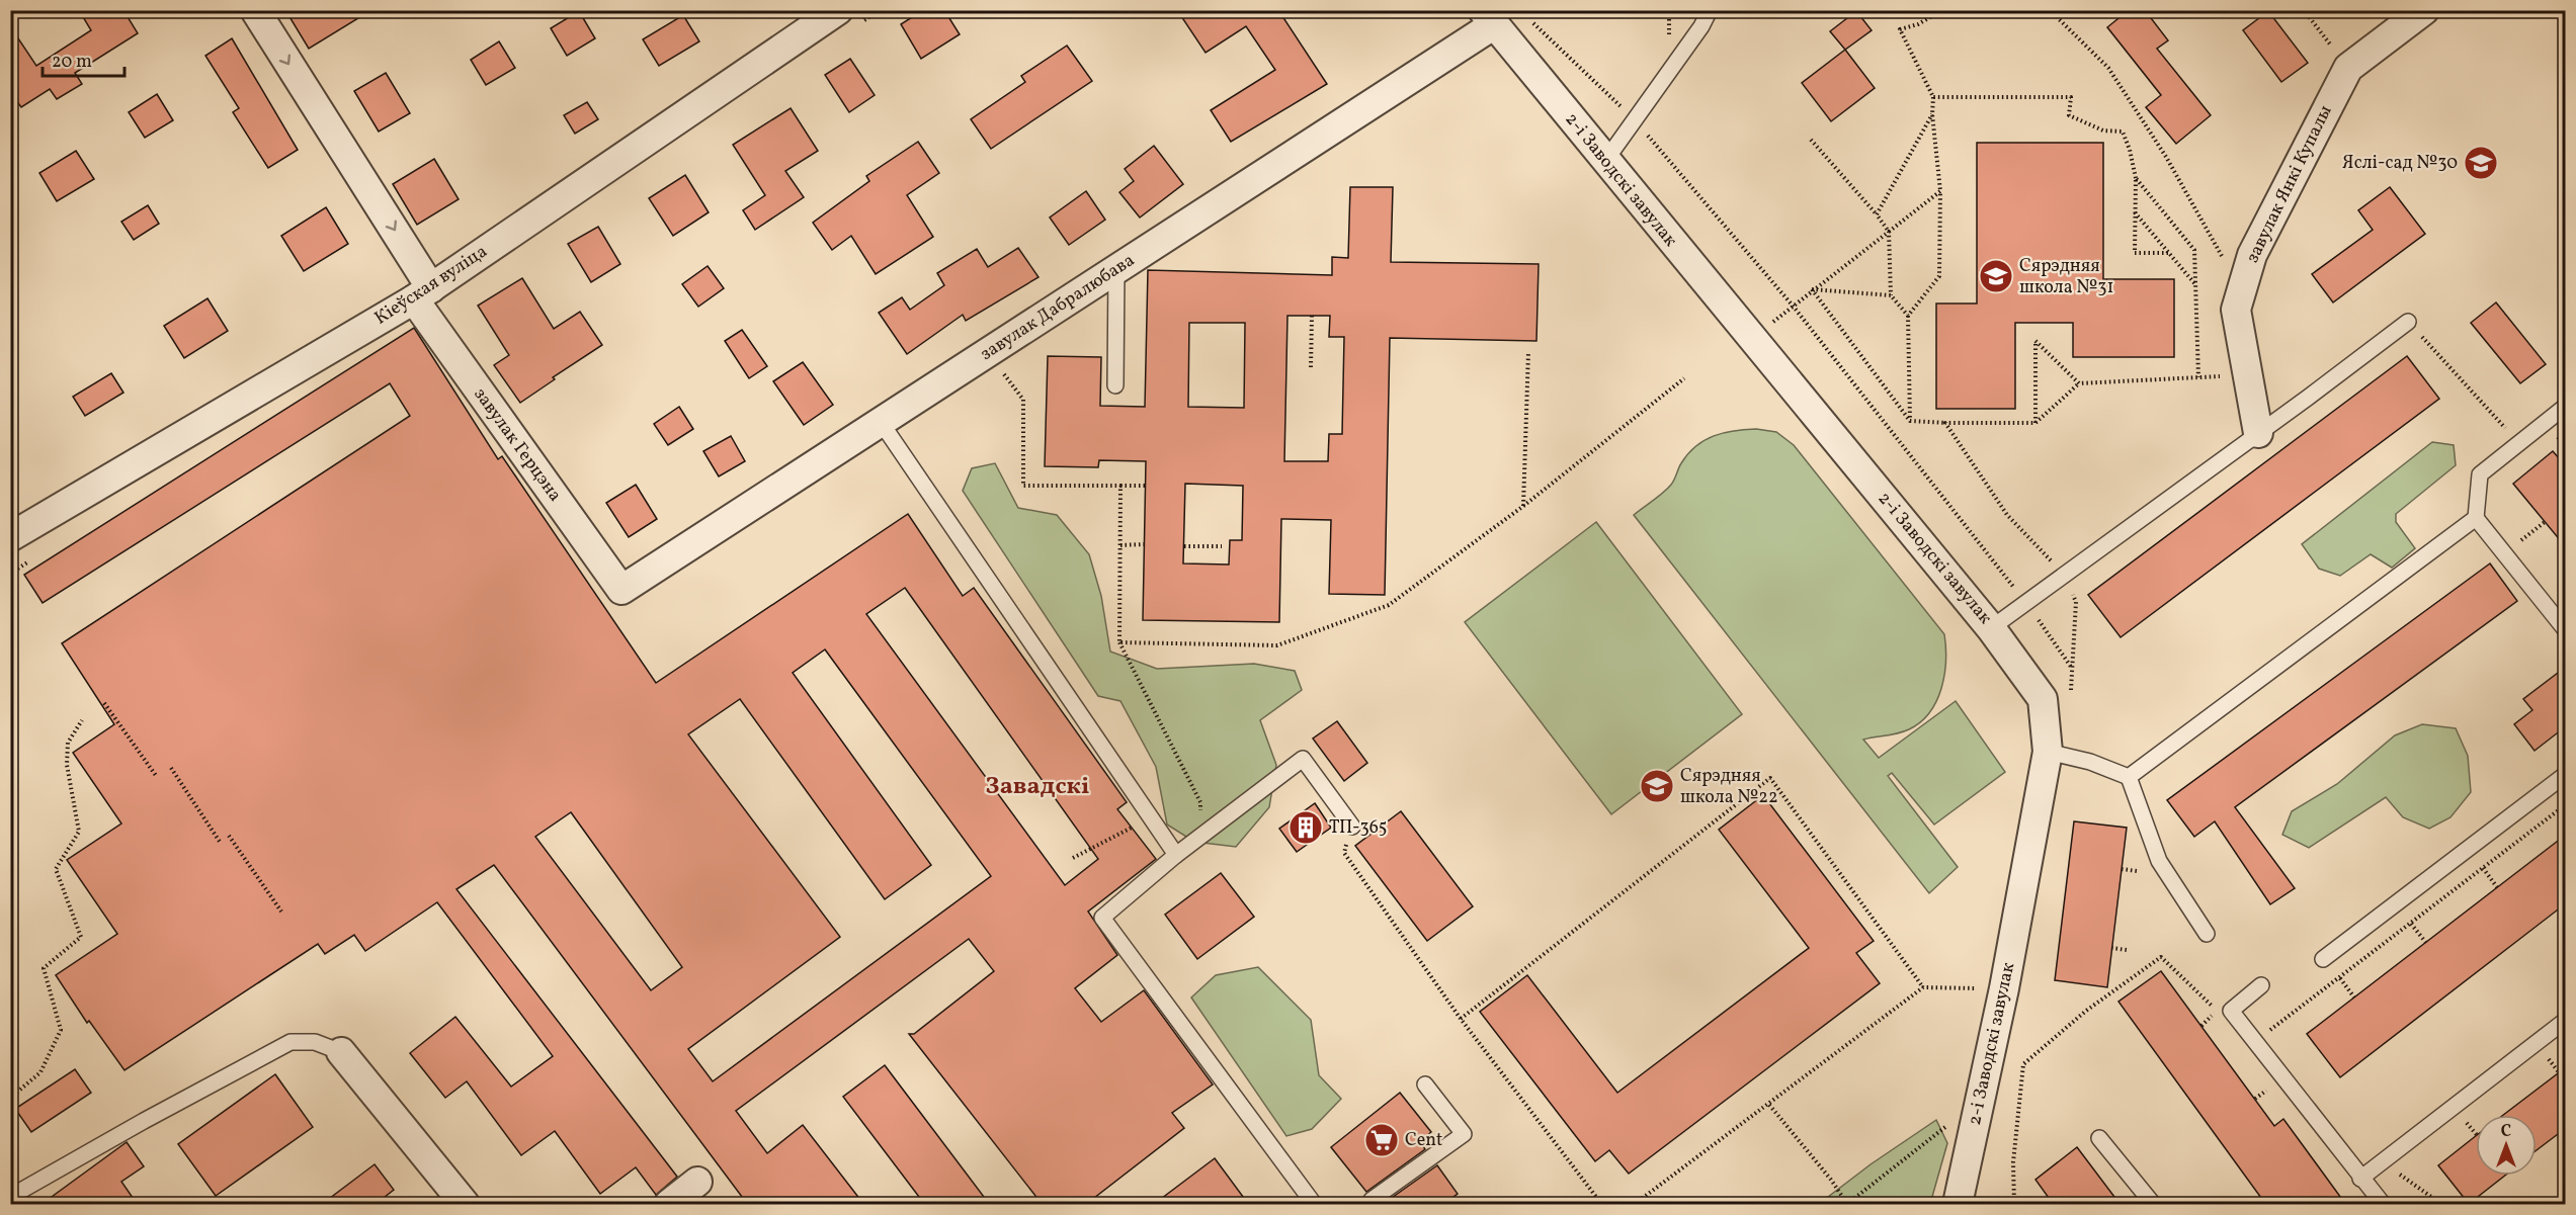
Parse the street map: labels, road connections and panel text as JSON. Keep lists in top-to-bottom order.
{
  "streets": {
    "street": [
      "2-і Заводскі завулак",
      "завулак Янкі Купалы",
      "Кіеўская вуліца",
      "завулак Дабралюбава",
      "завулак Герцэна"
    ]
  },
  "crossings": [
    ["2-і Заводскі завулак", "завулак Дабралюбава"],
    ["Кіеўская вуліца", "завулак Герцэна"],
    ["завулак Дабралюбава", "завулак Герцэна"]
  ],
  "one_way": ["завулак Герцэна"],
  "districts": ["Завадскі"],
  "places": {
    "school or university": ["Яслі-сад №30", "Сярэдняя школа №31", "Сярэдняя школа №22"],
    "building": ["ТП-365"],
    "supermarket": ["Cent"]
  },
  "scale_bar": "20 m",
  "north": "top"
}
